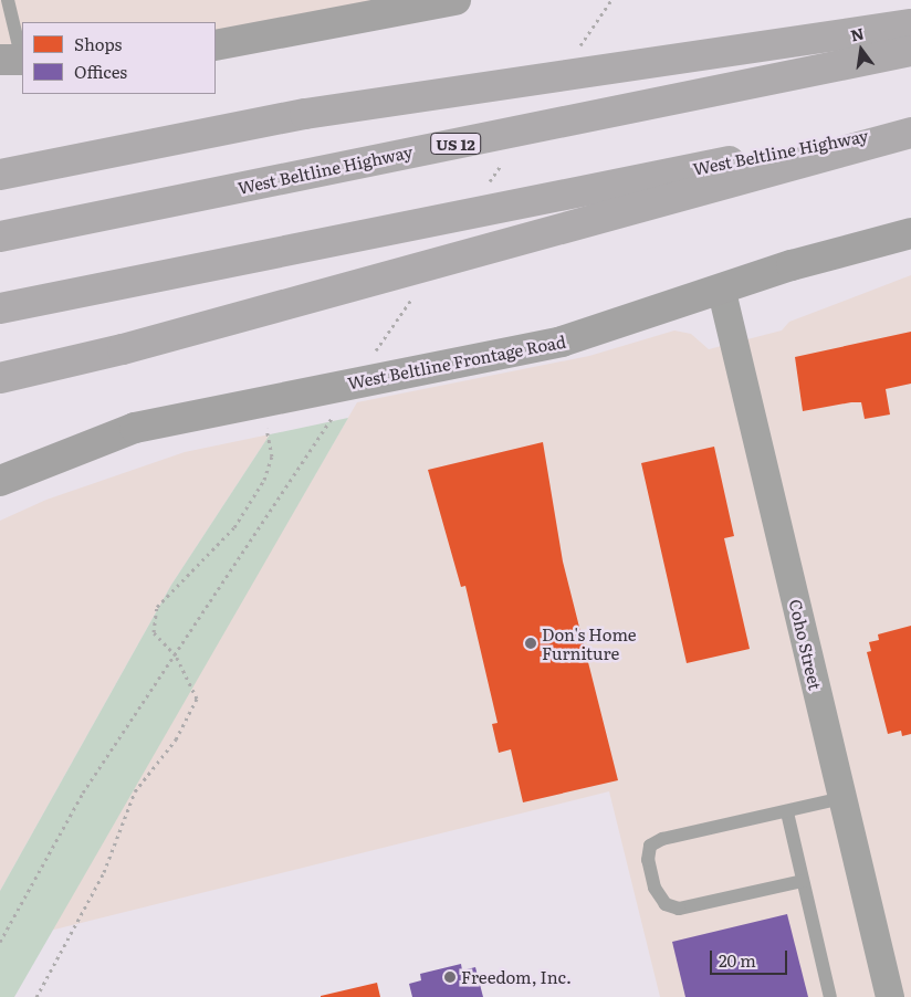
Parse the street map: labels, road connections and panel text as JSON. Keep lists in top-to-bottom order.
{
  "streets": {
    "highway": ["US 12", "West Beltline Highway"],
    "street": ["West Beltline Frontage Road", "Coho Street"]
  },
  "crossings": [
    ["West Beltline Frontage Road", "Coho Street"]
  ],
  "places": ["Don's Home Furniture", "Freedom, Inc."],
  "legend": ["Shops", "Offices"],
  "scale_bar": "20 m",
  "north": "top"
}
